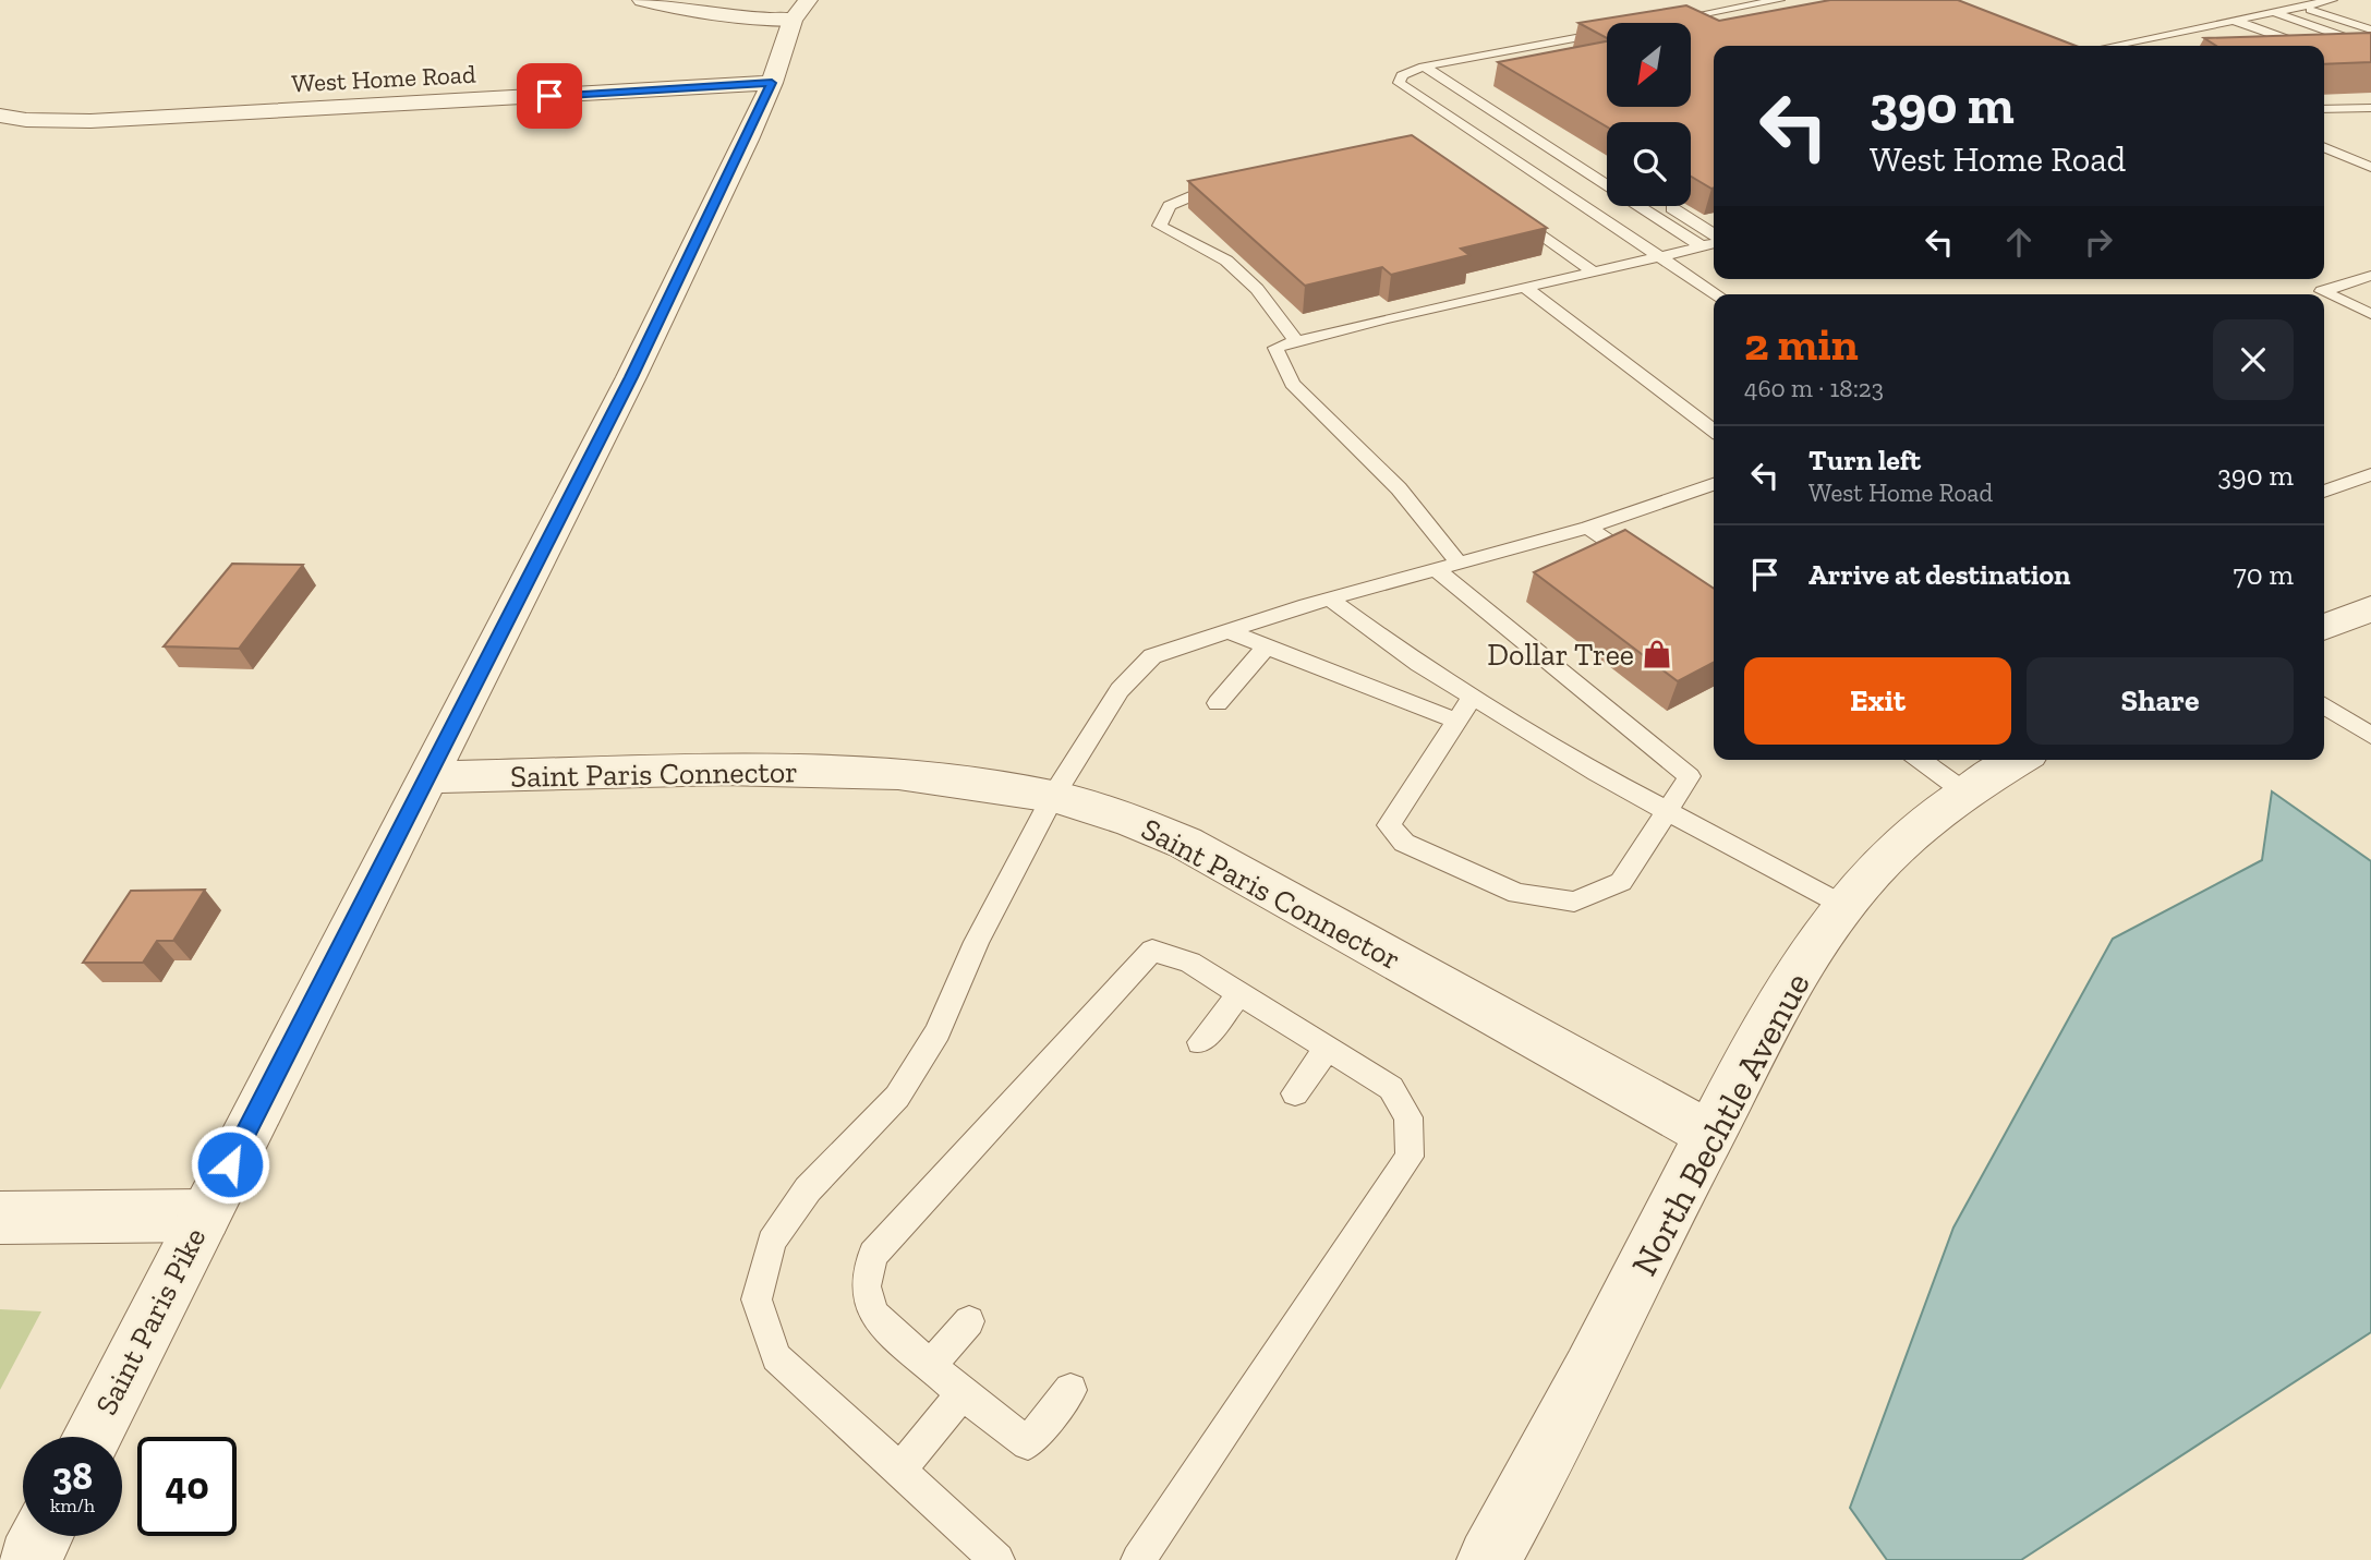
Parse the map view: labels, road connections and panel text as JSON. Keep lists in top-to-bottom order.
{
  "streets": {
    "street": [
      "West Home Road",
      "Saint Paris Connector",
      "North Bechtle Avenue",
      "Saint Paris Pike"
    ]
  },
  "crossings": [
    ["West Home Road", "Saint Paris Pike"],
    ["Saint Paris Connector", "North Bechtle Avenue"],
    ["Saint Paris Connector", "Saint Paris Pike"]
  ],
  "places": {
    "shop": ["Dollar Tree"]
  },
  "north": "bottom left",
  "page": {
    "turn": ["390 m", "West Home Road"],
    "heading": ["2 min", "460 m · 18:23"],
    "list": [
      {
        "name": "Turn left",
        "note": "West Home Road",
        "value": "390 m"
      },
      {
        "name": "Arrive at destination",
        "value": "70 m"
      }
    ],
    "buttons": ["Exit", "Share"],
    "speed": "38 km/h",
    "limit": "40"
  }
}
